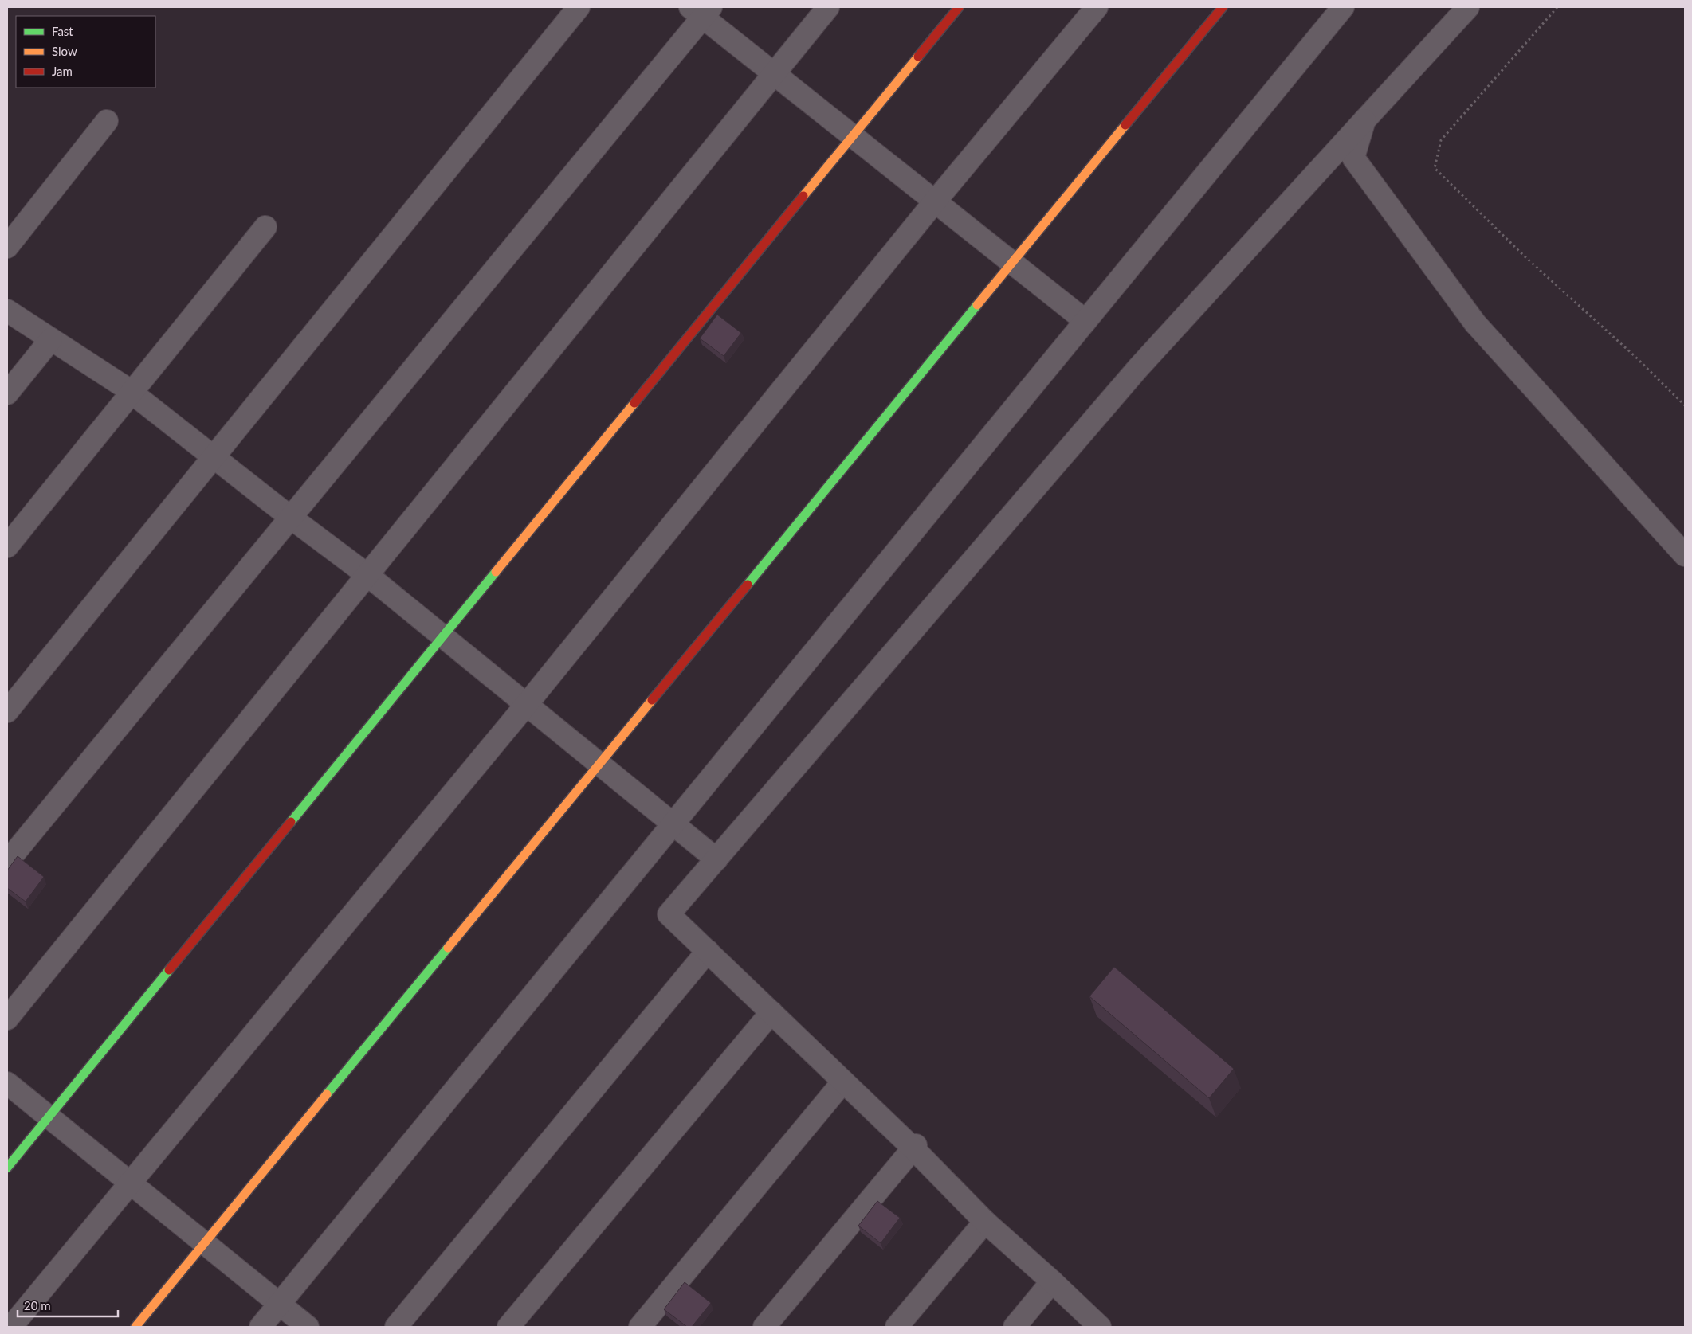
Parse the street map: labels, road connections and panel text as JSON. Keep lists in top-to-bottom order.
{
  "legend": ["Fast", "Slow", "Jam"],
  "scale_bar": "20 m"
}
